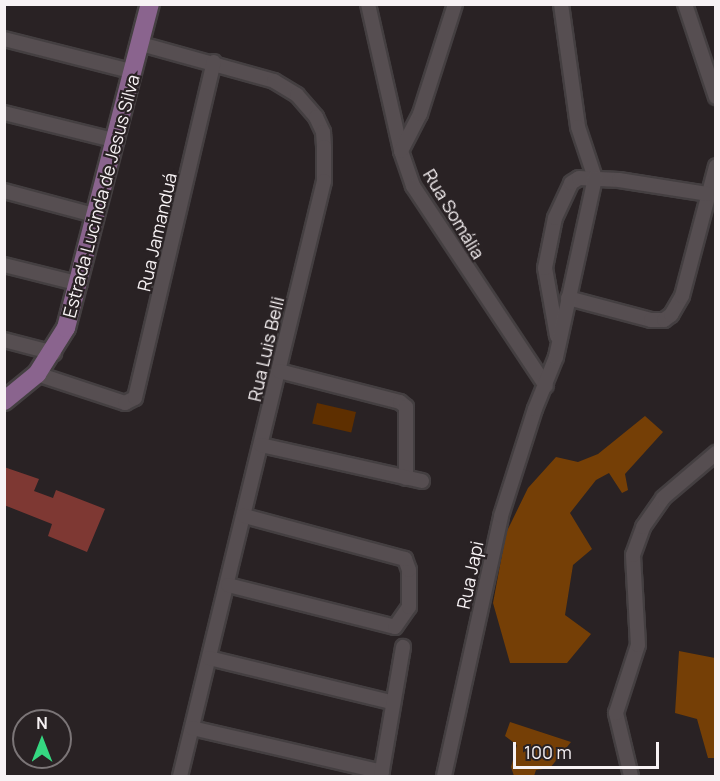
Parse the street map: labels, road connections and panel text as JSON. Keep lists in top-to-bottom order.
{
  "streets": {
    "main road": ["Estrada Lucinda de Jesus Silva"],
    "street": [
      "Rua Somália",
      "Rua Jamanduá",
      "Rua Luis Belli",
      "Rua Japi"
    ]
  },
  "crossings": [
    ["Estrada Lucinda de Jesus Silva", "Rua Jamanduá"],
    ["Estrada Lucinda de Jesus Silva", "Rua Luis Belli"],
    ["Rua Somália", "Rua Japi"],
    ["Rua Jamanduá", "Rua Luis Belli"]
  ],
  "scale_bar": "100 m",
  "north": "top"
}
